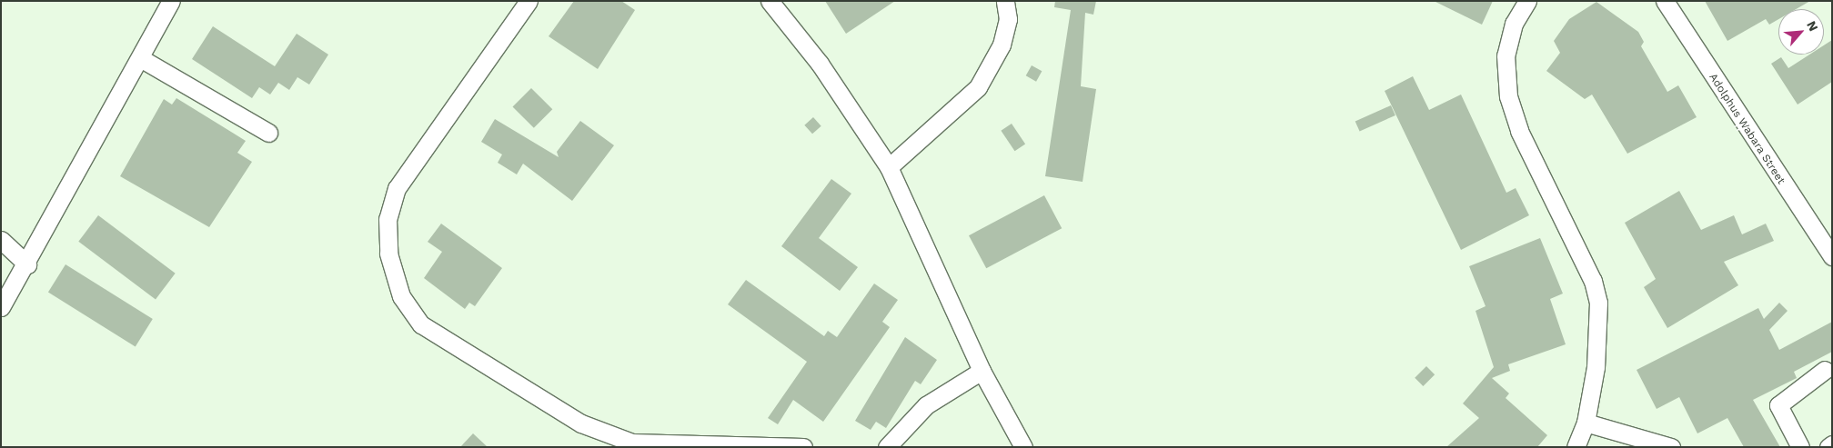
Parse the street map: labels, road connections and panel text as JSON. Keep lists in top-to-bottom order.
{
  "streets": {
    "street": ["Adolphus Wabara Street"]
  },
  "north": "top right"
}
